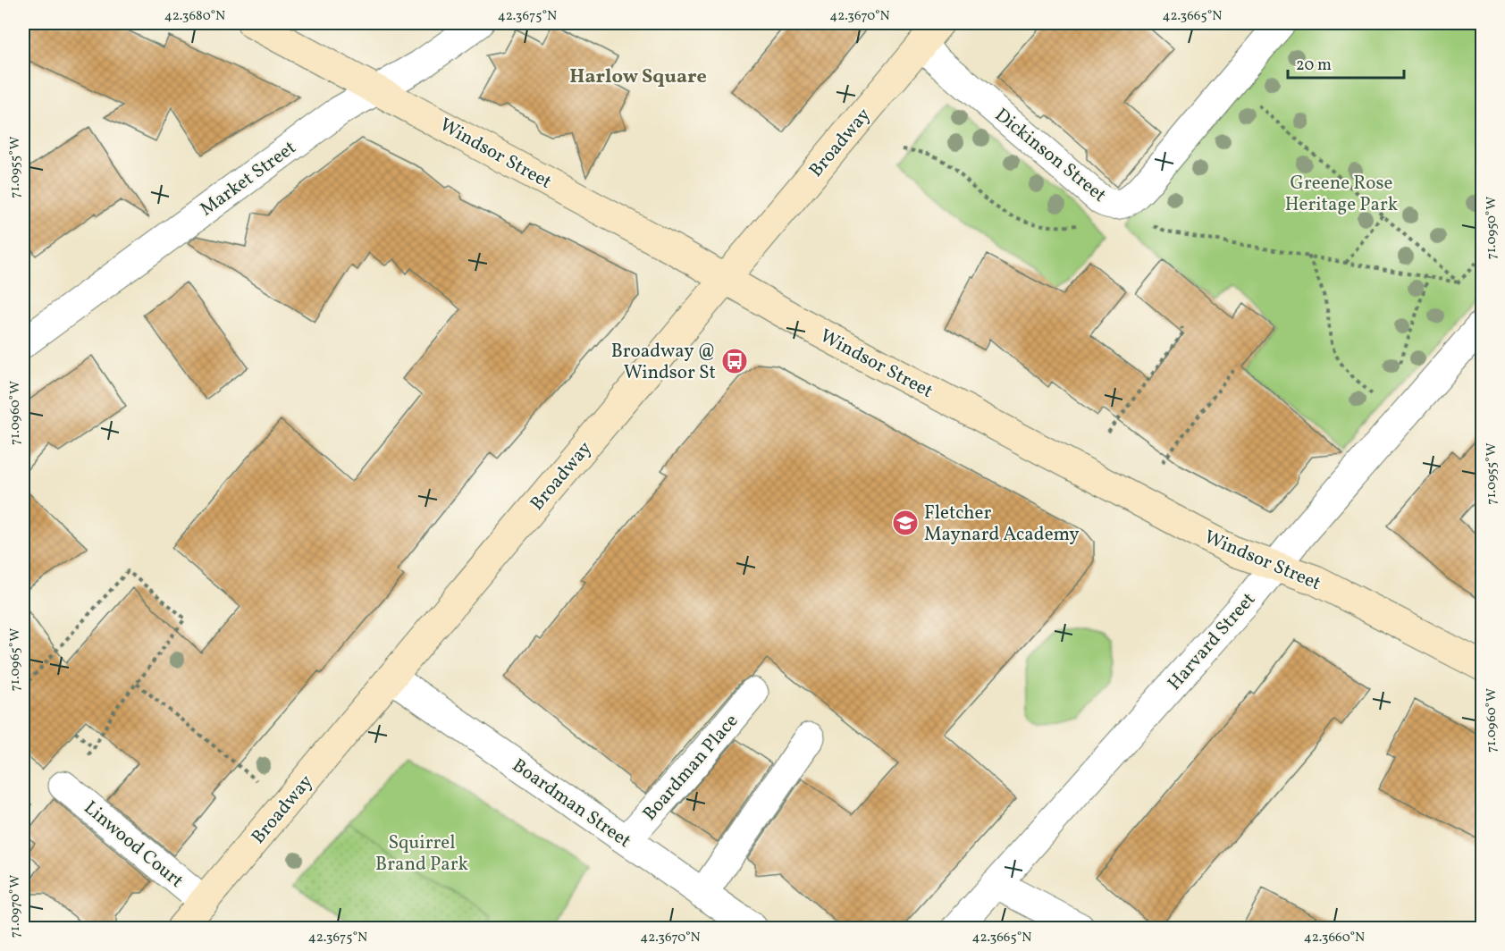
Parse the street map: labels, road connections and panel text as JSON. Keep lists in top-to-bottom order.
{
  "streets": {
    "street": [
      "Broadway",
      "Windsor Street",
      "Dickinson Street",
      "Market Street",
      "Harvard Street",
      "Boardman Place",
      "Boardman Street",
      "Linwood Court"
    ]
  },
  "crossings": [
    ["Broadway", "Windsor Street"],
    ["Broadway", "Dickinson Street"],
    ["Broadway", "Boardman Street"],
    ["Broadway", "Linwood Court"],
    ["Windsor Street", "Market Street"],
    ["Windsor Street", "Harvard Street"],
    ["Boardman Place", "Boardman Street"]
  ],
  "districts": ["Harlow Square"],
  "parks": ["Greene Rose Heritage Park", "Squirrel Brand Park"],
  "places": {
    "bus stop": ["Broadway @ Windsor St"],
    "school or university": ["Fletcher Maynard Academy"]
  },
  "scale_bar": "20 m",
  "coordinates": [
    "42.3680°N",
    "42.3675°N",
    "42.3670°N",
    "42.3665°N",
    "71.0955°W",
    "71.0950°W",
    "71.0960°W",
    "71.0965°W",
    "71.0970°W",
    "42.3660°N"
  ]
}
